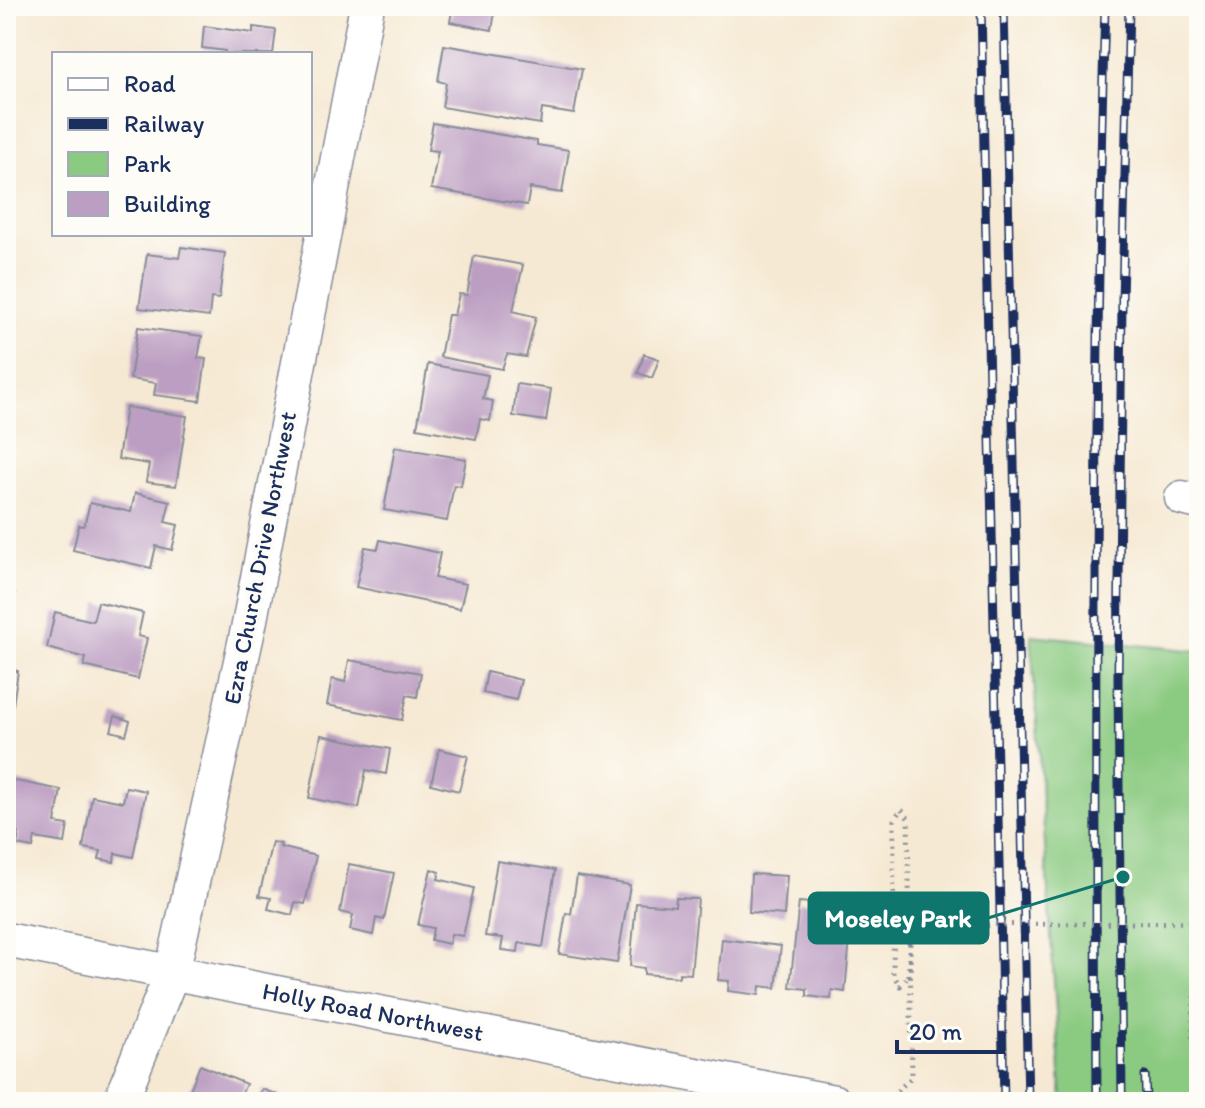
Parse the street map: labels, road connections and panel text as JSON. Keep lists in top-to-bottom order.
{
  "streets": {
    "street": ["Ezra Church Drive Northwest", "Holly Road Northwest"]
  },
  "crossings": [
    ["Ezra Church Drive Northwest", "Holly Road Northwest"]
  ],
  "places": ["Moseley Park"],
  "legend": [
    "Road",
    "Railway",
    "Park",
    "Building"
  ],
  "scale_bar": "20 m"
}
